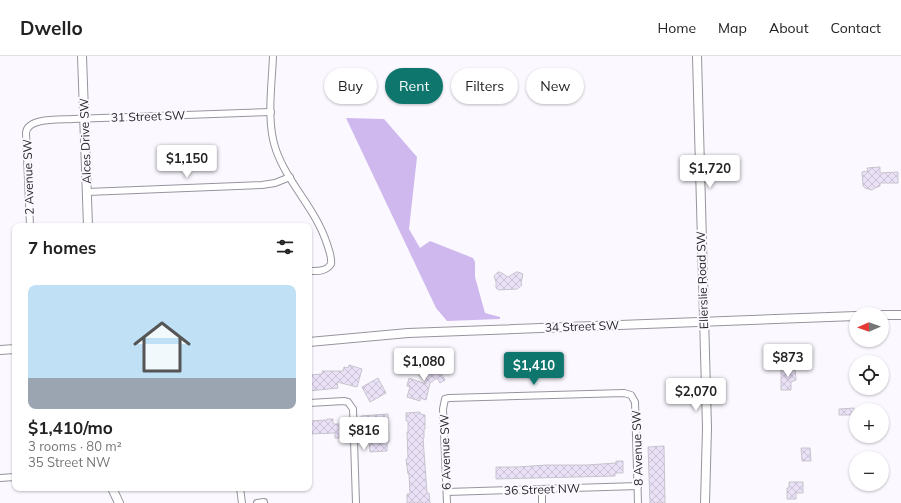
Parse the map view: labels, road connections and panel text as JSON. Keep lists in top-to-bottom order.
{
  "streets": {
    "main road": ["Alces Drive SW", "Ellerslie Road SW", "34 Street SW"],
    "street": [
      "31 Street SW",
      "2 Avenue SW",
      "8 Avenue SW",
      "6 Avenue SW",
      "36 Street NW"
    ]
  },
  "crossings": [
    ["31 Street SW", "Alces Drive SW"],
    ["31 Street SW", "2 Avenue SW"],
    ["Ellerslie Road SW", "34 Street SW"],
    ["8 Avenue SW", "6 Avenue SW"],
    ["8 Avenue SW", "36 Street NW"],
    ["6 Avenue SW", "36 Street NW"]
  ],
  "north": "left",
  "page": {
    "header": "Dwello",
    "nav": [
      "Home",
      "Map",
      "About",
      "Contact"
    ],
    "chip": [
      "Buy",
      "Rent",
      "Filters",
      "New"
    ],
    "price": [
      "$1,150",
      "$1,720",
      "$873",
      "$1,080",
      "$1,410",
      "$2,070",
      "$816"
    ],
    "heading": "7 homes",
    "list": [
      {
        "name": "$1,410/mo",
        "note": "3 rooms · 80 m² · 35 Street NW"
      }
    ],
    "map_buttons": ["+", "−"]
  }
}
